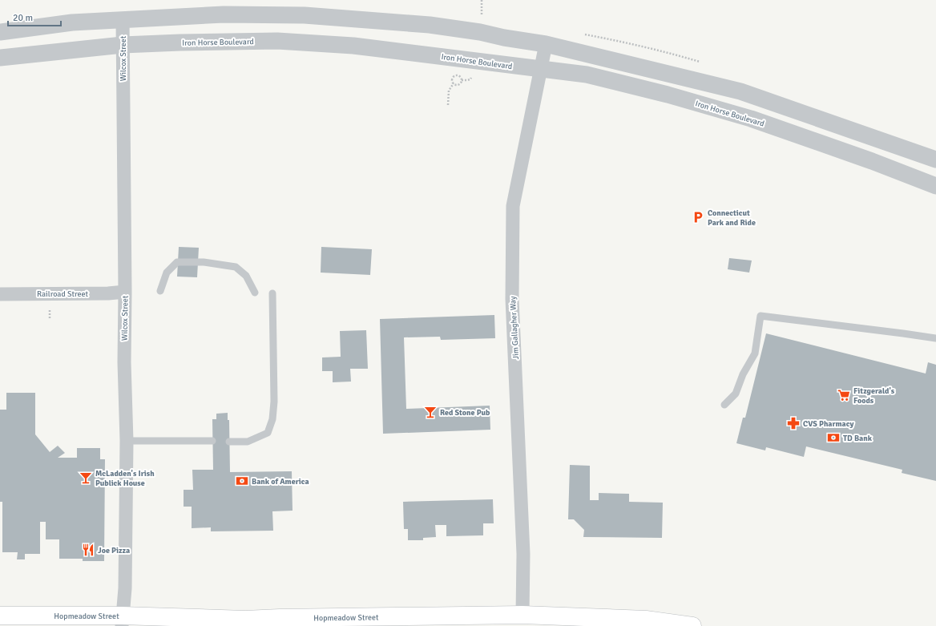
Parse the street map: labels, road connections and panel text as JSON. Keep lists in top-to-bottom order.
{
  "streets": {
    "highway": ["Hopmeadow Street"],
    "street": [
      "Iron Horse Boulevard",
      "Wilcox Street",
      "Railroad Street",
      "Jim Gallagher Way"
    ]
  },
  "crossings": [
    ["Iron Horse Boulevard", "Wilcox Street"],
    ["Iron Horse Boulevard", "Jim Gallagher Way"],
    ["Wilcox Street", "Railroad Street"],
    ["Wilcox Street", "Hopmeadow Street"],
    ["Jim Gallagher Way", "Hopmeadow Street"]
  ],
  "places": {
    "parking": ["Connecticut Park and Ride"],
    "supermarket": ["Fitzgerald's Foods"],
    "bar": ["Red Stone Pub", "McLadden's Irish Publick House"],
    "pharmacy": ["CVS Pharmacy"],
    "bank": ["TD Bank", "Bank of America"],
    "restaurant": ["Joe Pizza"]
  },
  "scale_bar": "20 m"
}
